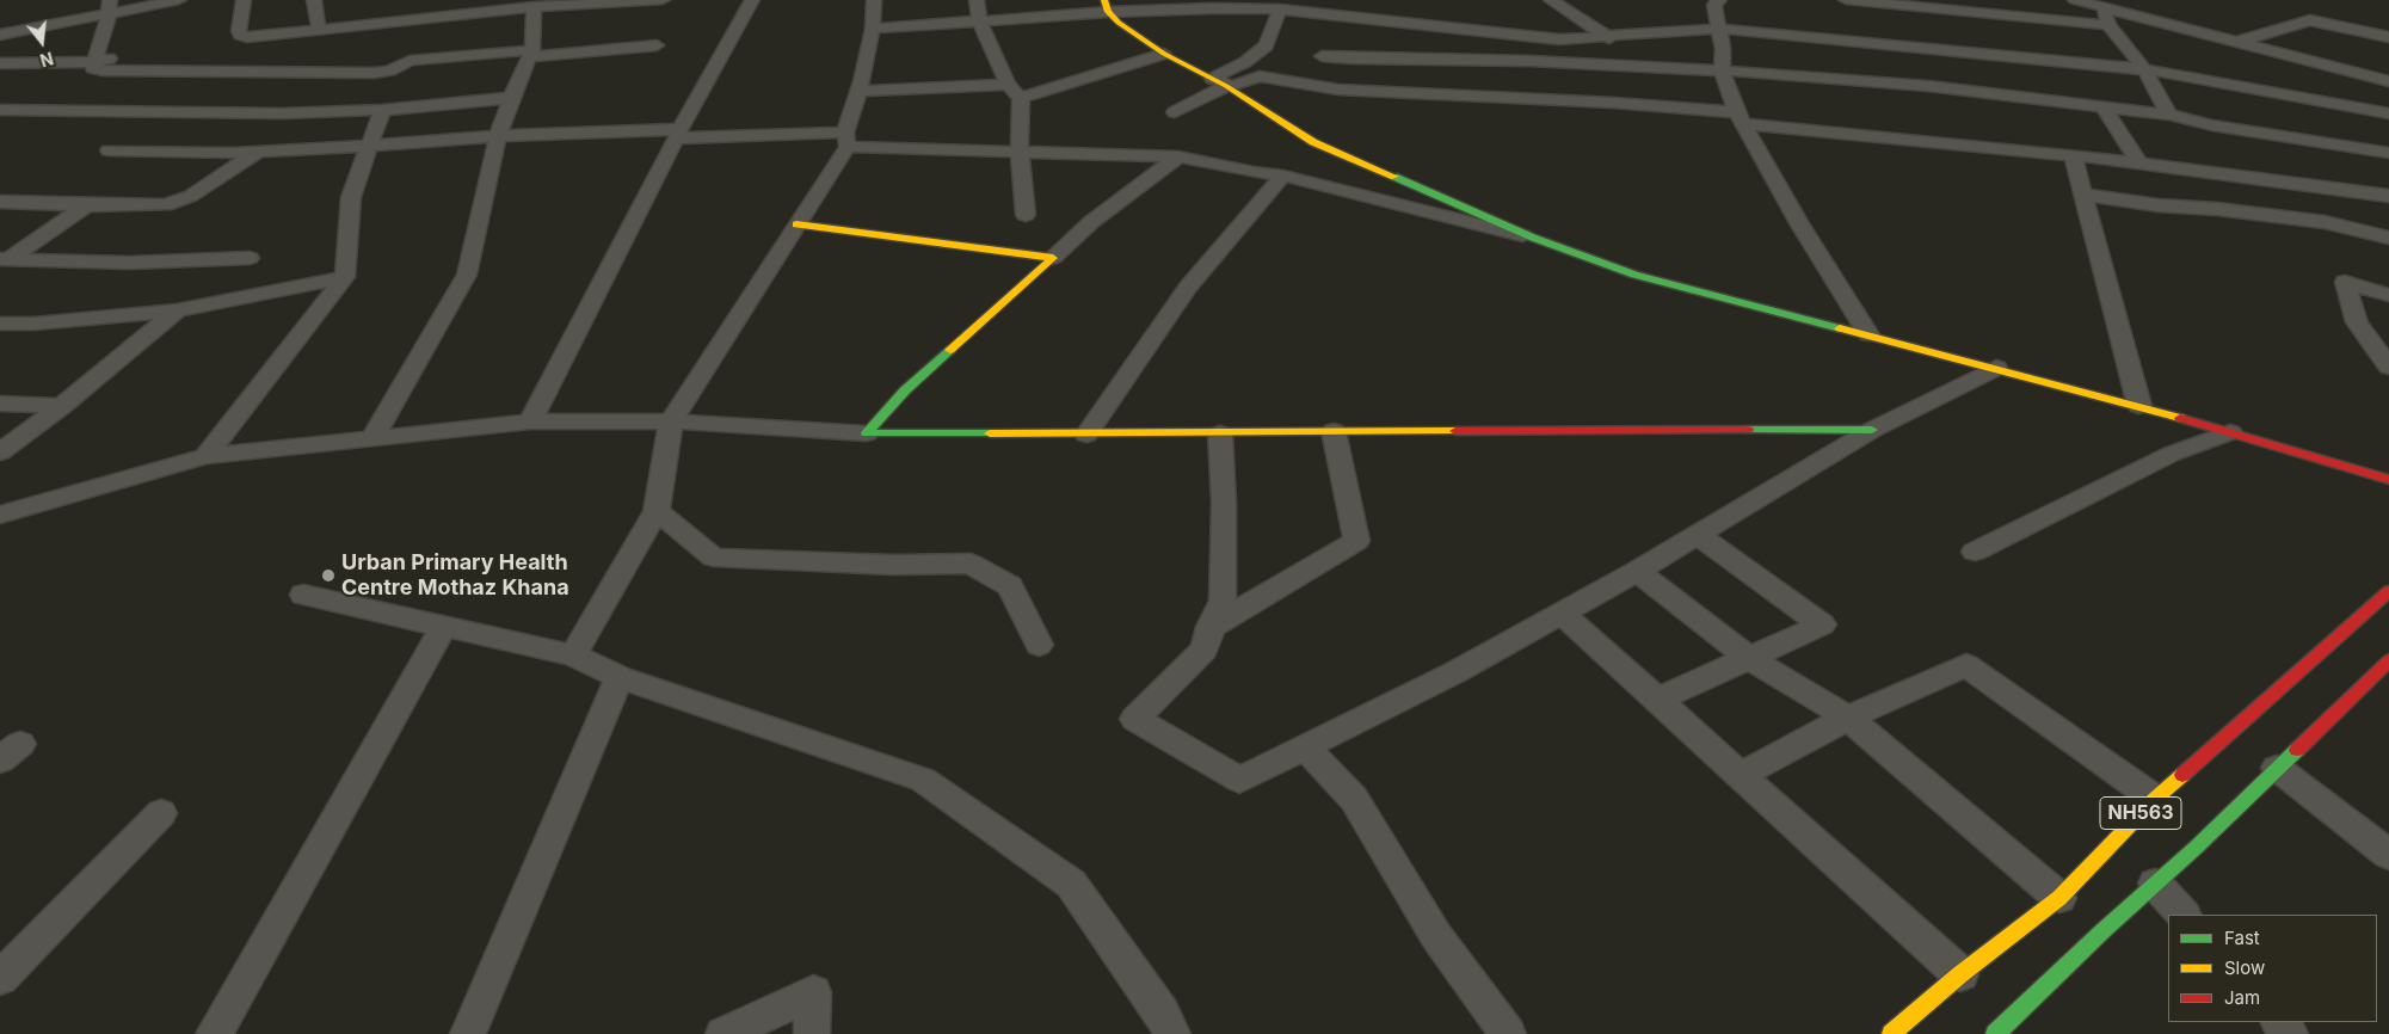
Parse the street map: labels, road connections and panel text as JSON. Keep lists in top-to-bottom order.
{
  "streets": {
    "main road": ["NH563"]
  },
  "places": ["Urban Primary Health Centre Mothaz Khana"],
  "legend": ["Fast", "Slow", "Jam"],
  "north": "bottom"
}
